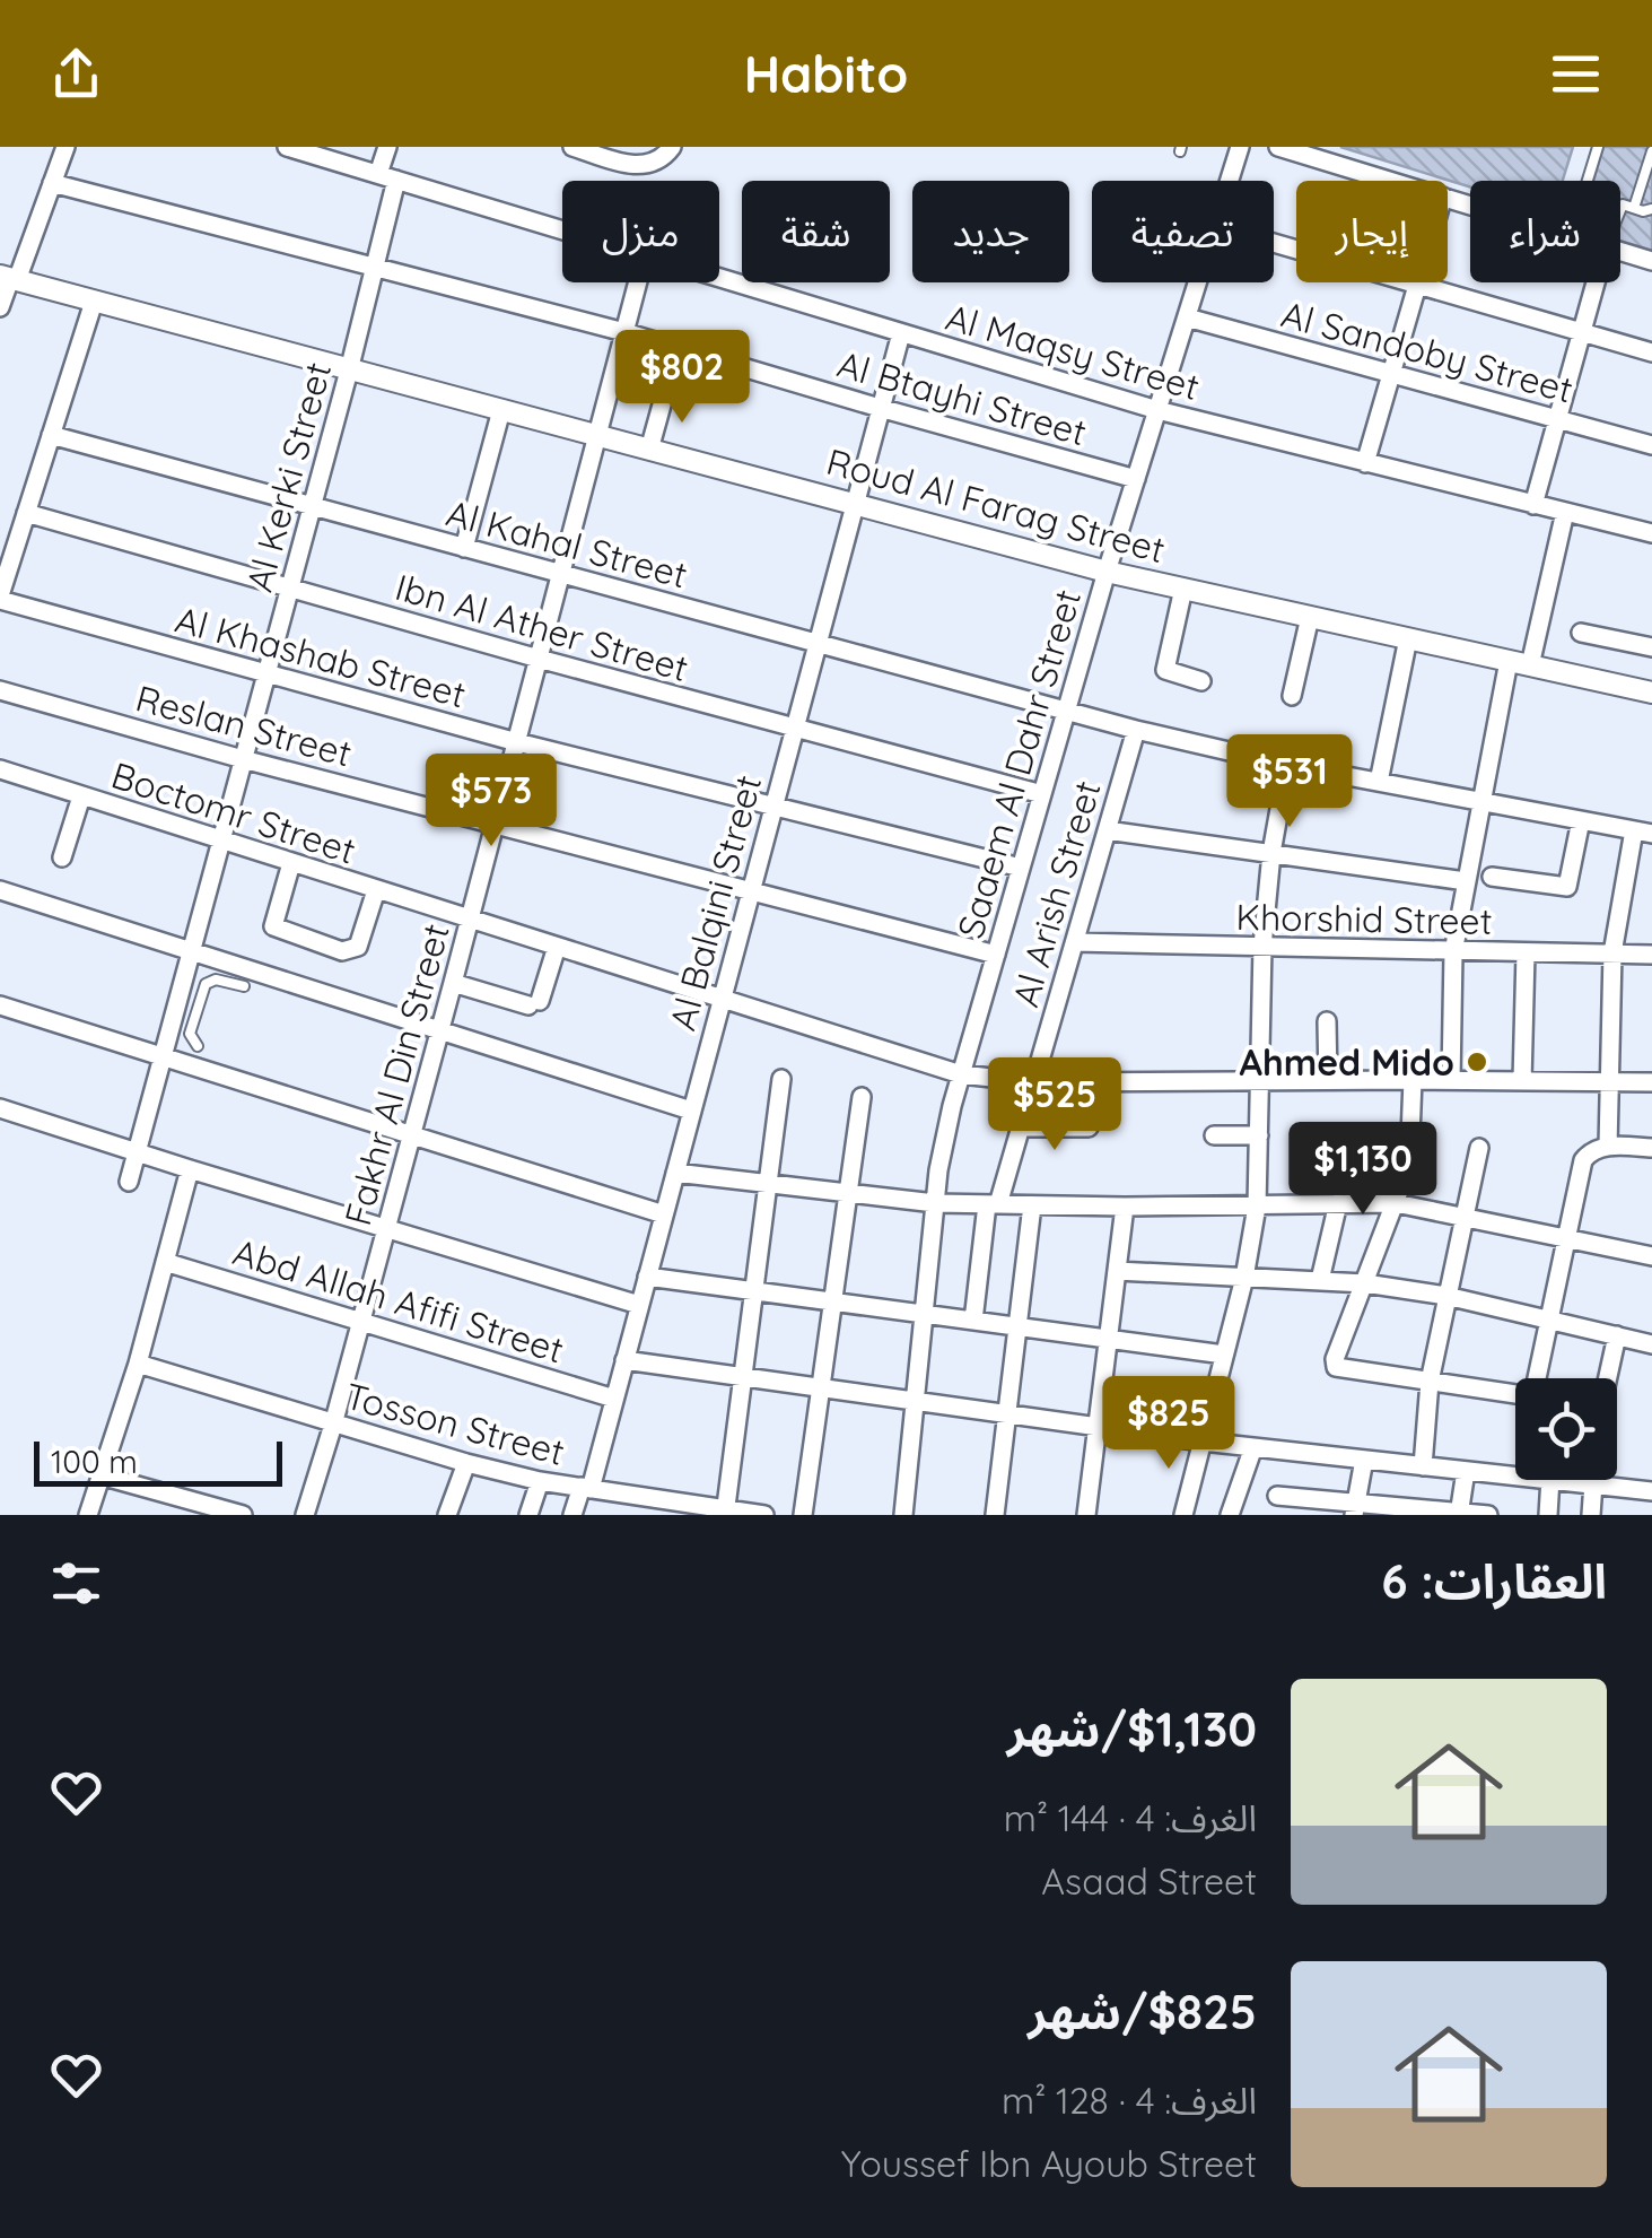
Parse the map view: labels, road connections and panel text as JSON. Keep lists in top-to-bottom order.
{
  "streets": {
    "street": [
      "Al Maqsy Street",
      "Al Sandoby Street",
      "Al Btayhi Street",
      "Al Kerki Street",
      "Roud Al Farag Street",
      "Al Kahal Street",
      "Ibn Al Ather Street",
      "Al Khashab Street",
      "Reslan Street",
      "Saaem Al Dahr Street",
      "Boctomr Street",
      "Al Arish Street",
      "Al Balqini Street",
      "Khorshid Street",
      "Fakhr Al Din Street",
      "Abd Allah Afifi Street",
      "Tosson Street"
    ]
  },
  "crossings": [
    ["Al Maqsy Street", "Al Kerki Street"],
    ["Al Maqsy Street", "Saaem Al Dahr Street"],
    ["Al Maqsy Street", "Al Balqini Street"],
    ["Al Sandoby Street", "Saaem Al Dahr Street"],
    ["Al Btayhi Street", "Al Kerki Street"],
    ["Al Btayhi Street", "Saaem Al Dahr Street"],
    ["Al Btayhi Street", "Al Balqini Street"],
    ["Al Btayhi Street", "Fakhr Al Din Street"],
    ["Al Kerki Street", "Roud Al Farag Street"],
    ["Al Kerki Street", "Al Kahal Street"],
    ["Al Kerki Street", "Ibn Al Ather Street"],
    ["Al Kerki Street", "Al Khashab Street"],
    ["Al Kerki Street", "Reslan Street"],
    ["Al Kerki Street", "Boctomr Street"],
    ["Roud Al Farag Street", "Saaem Al Dahr Street"],
    ["Roud Al Farag Street", "Al Balqini Street"],
    ["Roud Al Farag Street", "Fakhr Al Din Street"],
    ["Al Kahal Street", "Saaem Al Dahr Street"],
    ["Al Kahal Street", "Al Arish Street"],
    ["Al Kahal Street", "Al Balqini Street"],
    ["Al Kahal Street", "Fakhr Al Din Street"],
    ["Ibn Al Ather Street", "Saaem Al Dahr Street"],
    ["Ibn Al Ather Street", "Al Balqini Street"],
    ["Ibn Al Ather Street", "Fakhr Al Din Street"],
    ["Al Khashab Street", "Saaem Al Dahr Street"],
    ["Al Khashab Street", "Al Balqini Street"],
    ["Al Khashab Street", "Fakhr Al Din Street"],
    ["Reslan Street", "Saaem Al Dahr Street"],
    ["Reslan Street", "Al Balqini Street"],
    ["Reslan Street", "Fakhr Al Din Street"],
    ["Saaem Al Dahr Street", "Boctomr Street"],
    ["Boctomr Street", "Al Arish Street"],
    ["Boctomr Street", "Al Balqini Street"],
    ["Boctomr Street", "Fakhr Al Din Street"],
    ["Al Arish Street", "Khorshid Street"],
    ["Al Balqini Street", "Abd Allah Afifi Street"],
    ["Al Balqini Street", "Tosson Street"],
    ["Fakhr Al Din Street", "Abd Allah Afifi Street"],
    ["Fakhr Al Din Street", "Tosson Street"]
  ],
  "places": ["Ahmed Mido"],
  "scale_bar": "100 m",
  "page": {
    "header": "Habito",
    "chip": [
      "شراء",
      "إيجار",
      "تصفية",
      "جديد",
      "شقة",
      "منزل"
    ],
    "price": [
      "$802",
      "$531",
      "$573",
      "$525",
      "$1,130",
      "$825"
    ],
    "scale": "100 m",
    "heading": "العقارات: 6",
    "list": [
      {
        "name": "$1,130/شهر",
        "note": "الغرف: 4 · 144 m² · Asaad Street"
      },
      {
        "name": "$825/شهر",
        "note": "الغرف: 4 · 128 m² · Youssef Ibn Ayoub Street"
      }
    ]
  }
}
